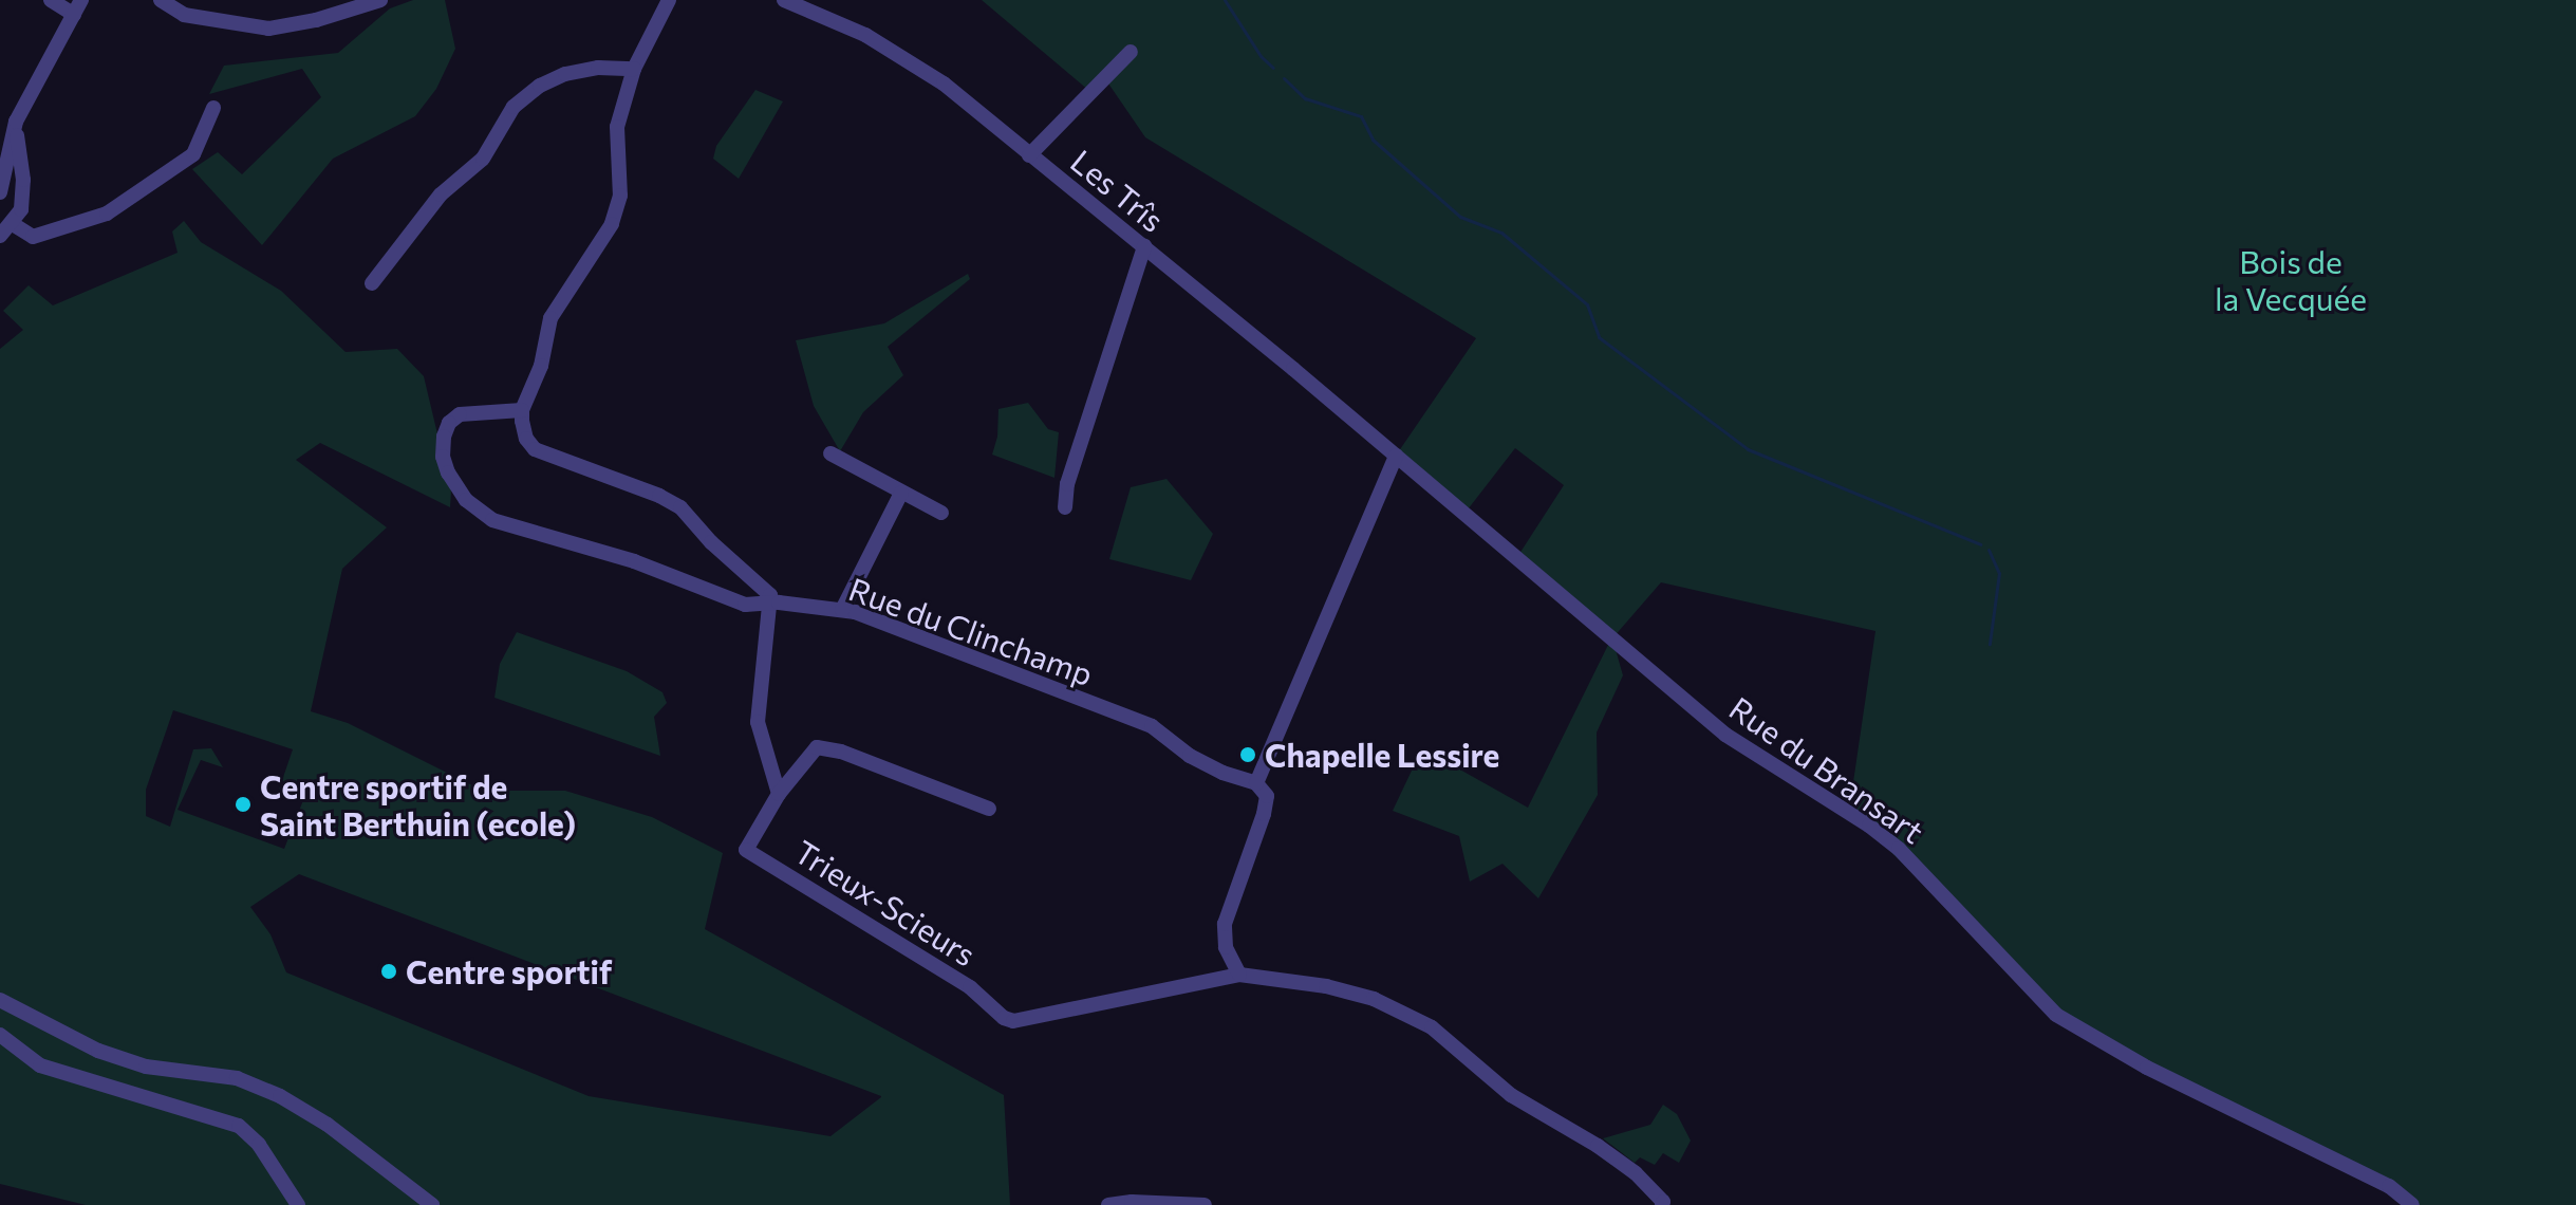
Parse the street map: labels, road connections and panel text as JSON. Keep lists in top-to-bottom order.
{
  "streets": {
    "street": [
      "Les Trîs",
      "Rue du Clinchamp",
      "Rue du Bransart",
      "Trieux-Scieurs"
    ]
  },
  "crossings": [
    ["Les Trîs", "Rue du Bransart"]
  ],
  "parks": ["Bois de la Vecquée"],
  "places": ["Chapelle Lessire", "Centre sportif de Saint Berthuin (ecole)", "Centre sportif"]
}
